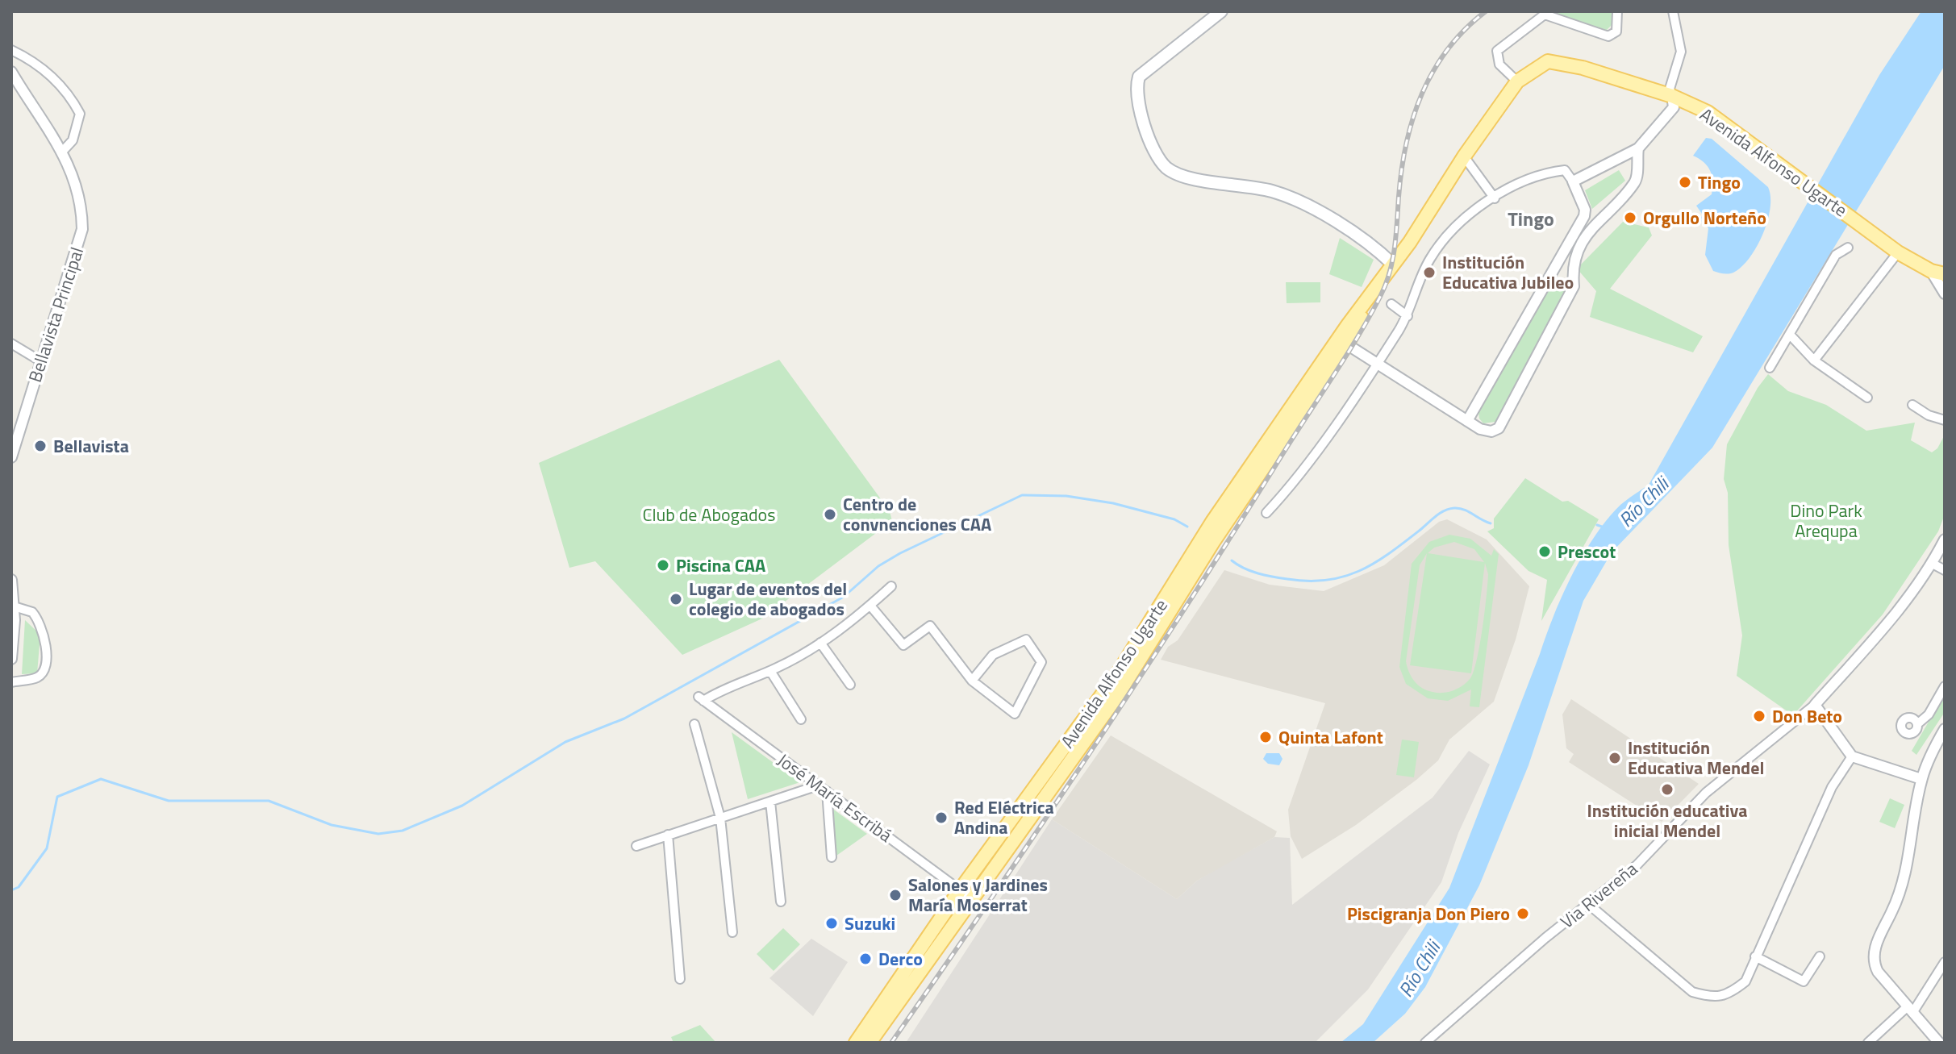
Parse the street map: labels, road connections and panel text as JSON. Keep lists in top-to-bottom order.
{
  "streets": {
    "main road": ["Avenida Alfonso Ugarte"],
    "street": ["Bellavista Principal", "José María Escribá", "Via Rivereña"]
  },
  "crossings": [
    ["Avenida Alfonso Ugarte", "José María Escribá"]
  ],
  "districts": ["Tingo"],
  "water": ["Río Chili"],
  "parks": ["Dino Park Arequpa", "Club de Abogados"],
  "places": [
    "Tingo",
    "Orgullo Norteño",
    "Institución Educativa Jubileo",
    "Bellavista",
    "Centro de convnenciones CAA",
    "Prescot",
    "Piscina CAA",
    "Lugar de eventos del colegio de abogados",
    "Don Beto",
    "Quinta Lafont",
    "Institución Educativa Mendel",
    "Institución educativa inicial Mendel",
    "Red Eléctrica Andina",
    "Salones y Jardines María Moserrat",
    "Piscigranja Don Piero",
    "Suzuki",
    "Derco"
  ]
}
